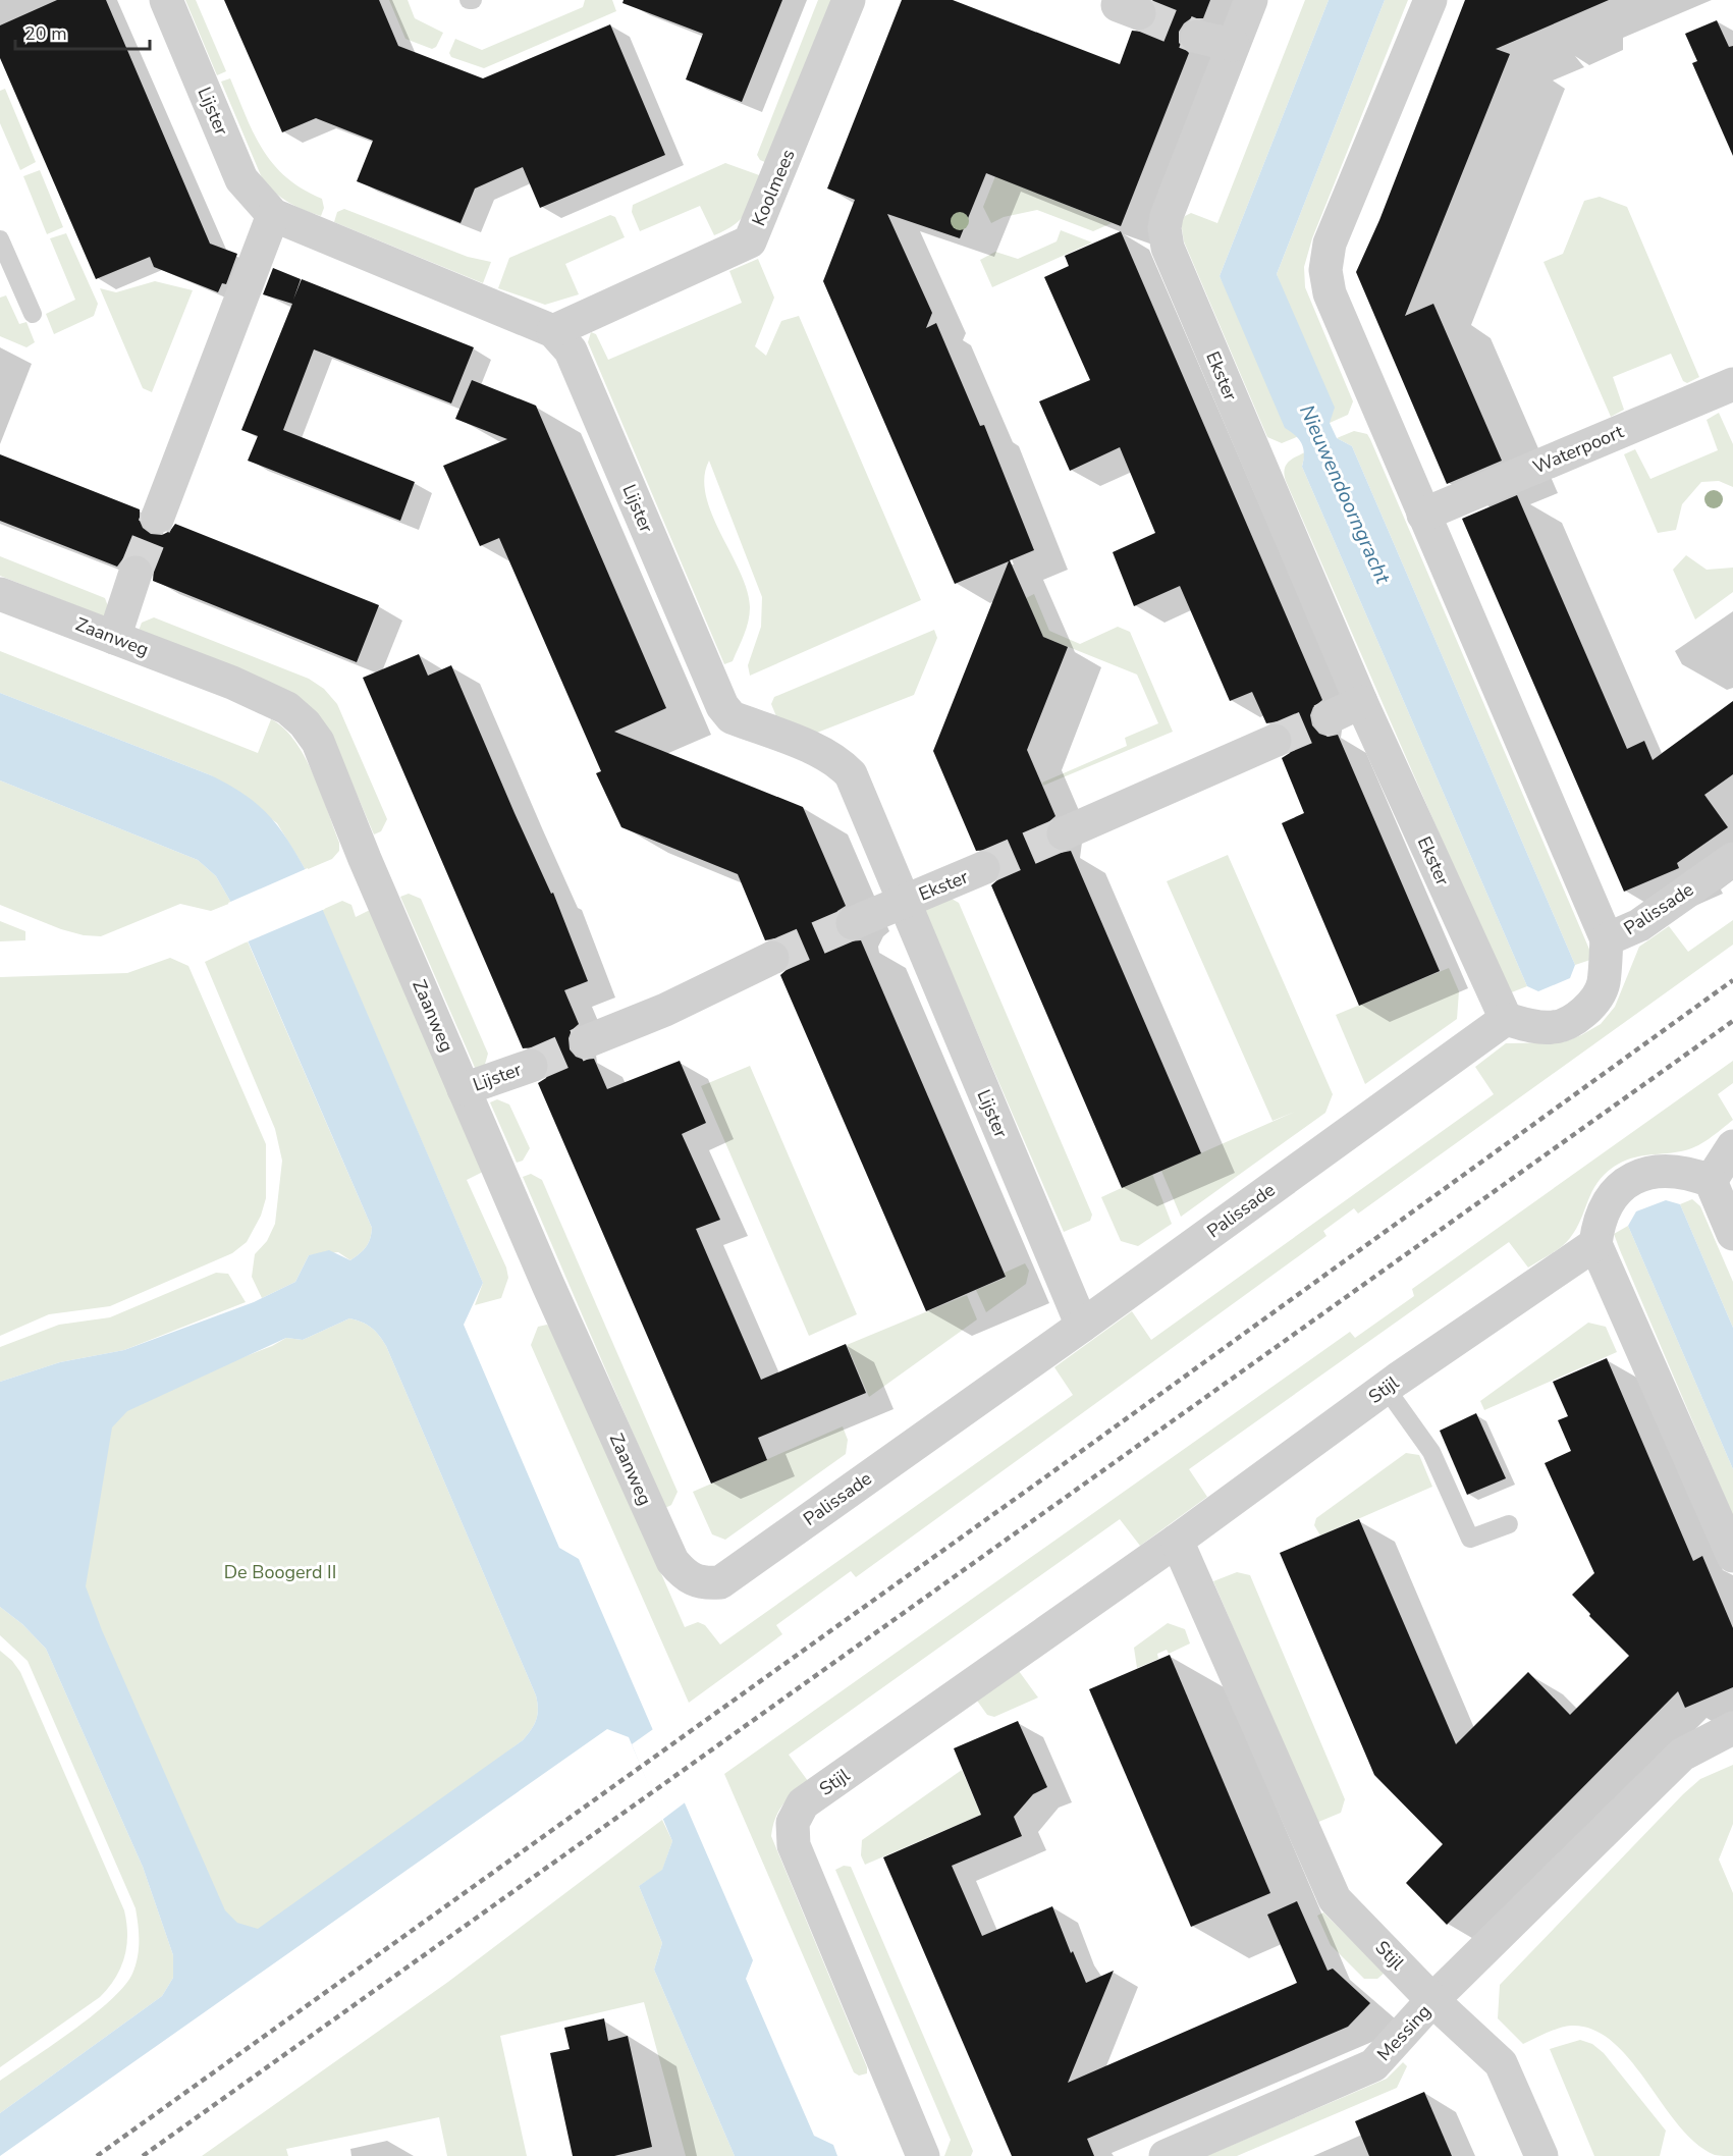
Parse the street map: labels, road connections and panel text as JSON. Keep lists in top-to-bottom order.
{
  "streets": {
    "street": [
      "Lijster",
      "Koolmees",
      "Ekster",
      "Waterpoort",
      "Zaanweg",
      "Palissade",
      "Stijl",
      "Messing"
    ]
  },
  "crossings": [
    ["Lijster", "Koolmees"],
    ["Lijster", "Ekster"],
    ["Lijster", "Zaanweg"],
    ["Lijster", "Palissade"],
    ["Ekster", "Palissade"],
    ["Zaanweg", "Palissade"],
    ["Stijl", "Messing"]
  ],
  "water": ["Nieuwendoorngracht"],
  "parks": ["De Boogerd II"],
  "scale_bar": "20 m"
}
